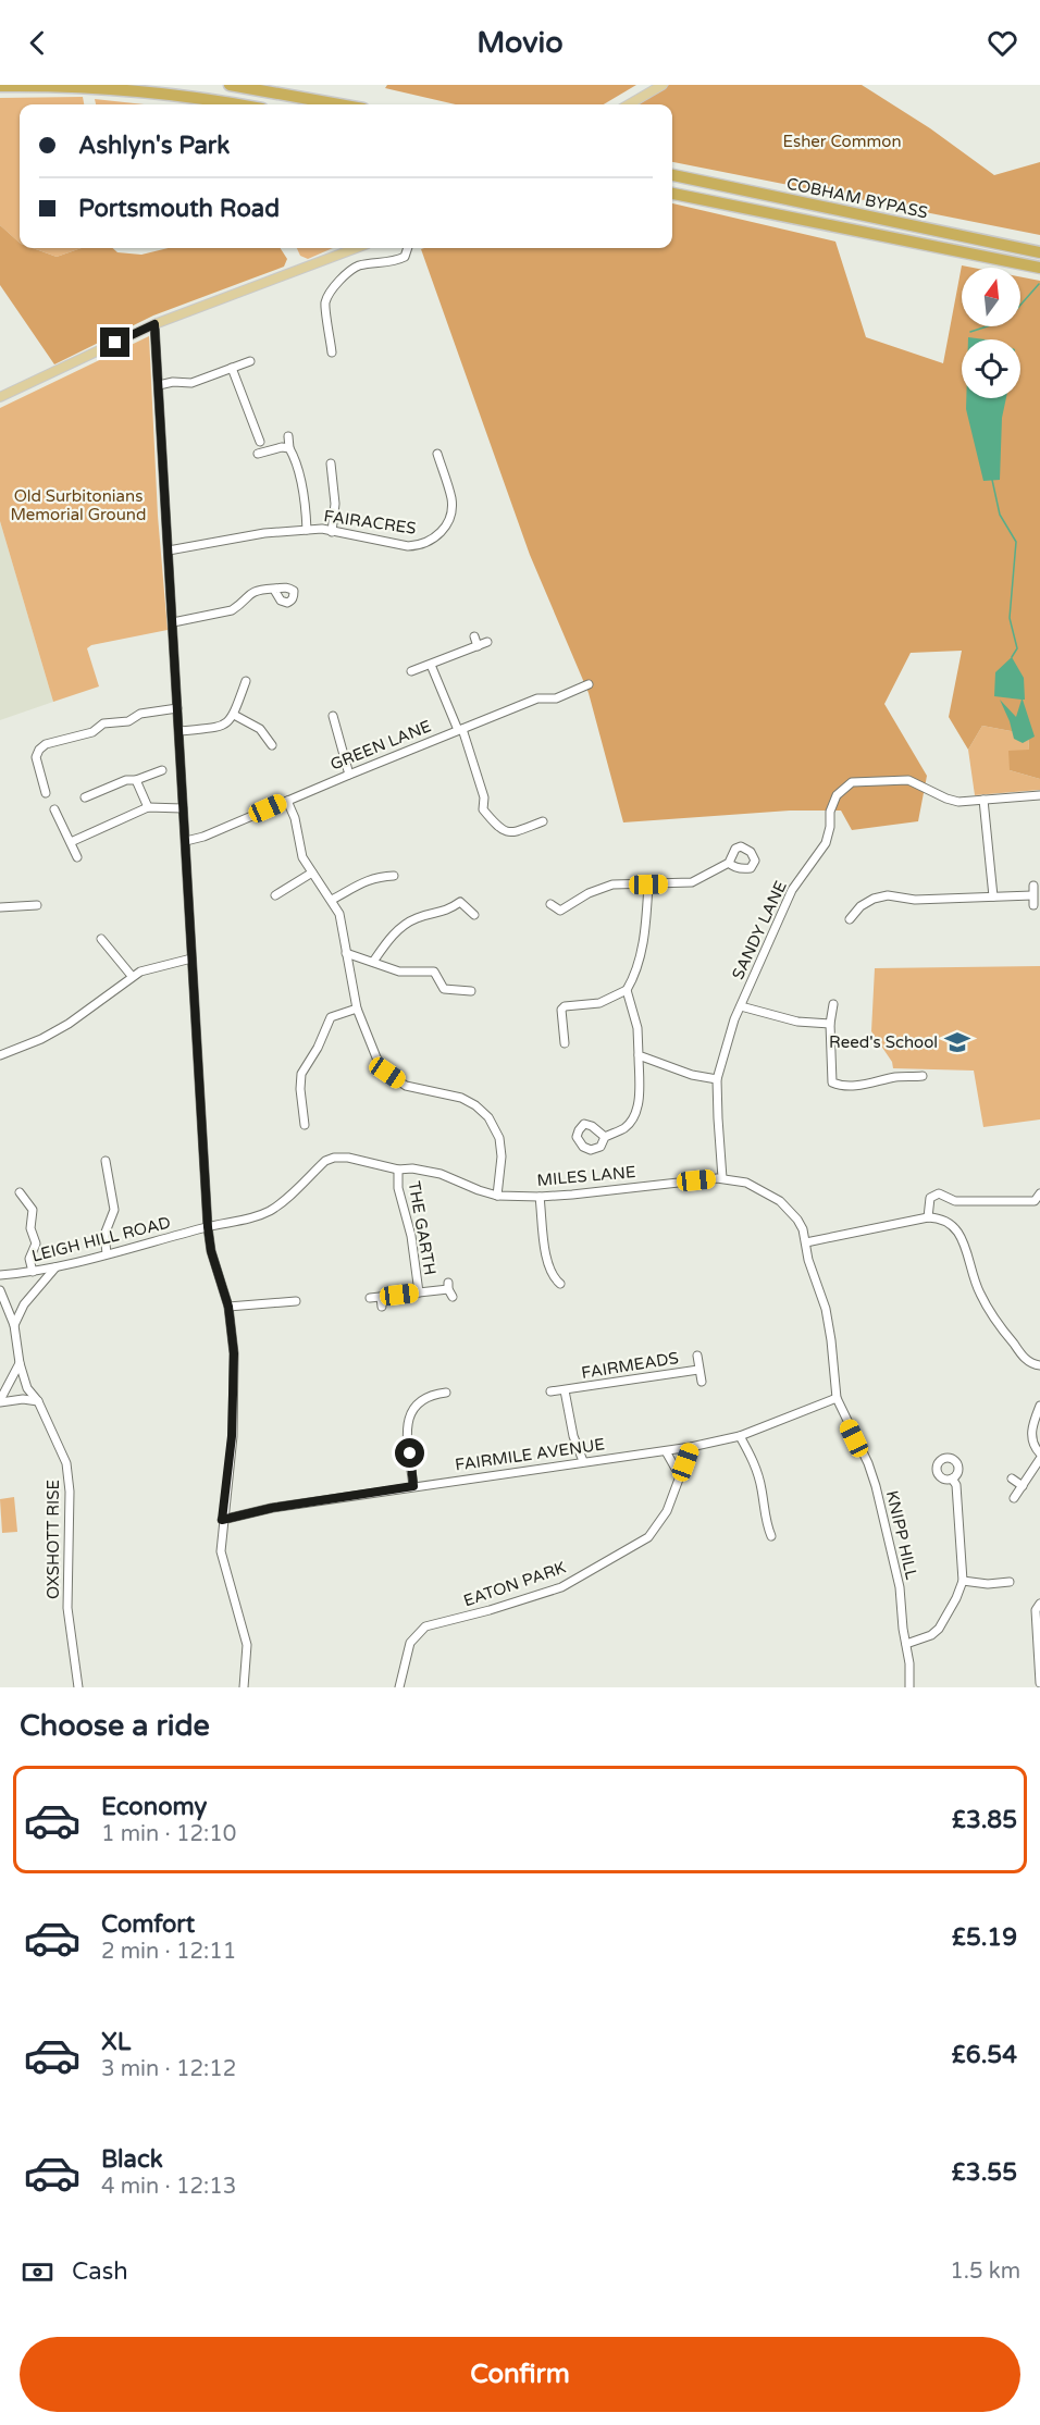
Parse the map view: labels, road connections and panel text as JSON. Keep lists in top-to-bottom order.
{
  "streets": {
    "highway": ["COBHAM BYPASS"],
    "street": [
      "FAIRACRES",
      "GREEN LANE",
      "SANDY LANE",
      "MILES LANE",
      "THE GARTH",
      "LEIGH HILL ROAD",
      "FAIRMEADS",
      "FAIRMILE AVENUE",
      "KNIPP HILL",
      "OXSHOTT RISE",
      "EATON PARK"
    ]
  },
  "crossings": [
    ["SANDY LANE", "MILES LANE"],
    ["MILES LANE", "THE GARTH"],
    ["MILES LANE", "LEIGH HILL ROAD"],
    ["MILES LANE", "FAIRMILE AVENUE"],
    ["MILES LANE", "KNIPP HILL"],
    ["FAIRMEADS", "FAIRMILE AVENUE"],
    ["FAIRMILE AVENUE", "KNIPP HILL"],
    ["FAIRMILE AVENUE", "EATON PARK"]
  ],
  "parks": ["Esher Common", "Old Surbitonians Memorial Ground"],
  "places": {
    "school or university": ["Reed's School"]
  },
  "north": "top",
  "page": {
    "header": "Movio",
    "banner": ["Ashlyn's Park", "Portsmouth Road"],
    "heading": "Choose a ride",
    "list": [
      {
        "name": "Economy",
        "note": "1 min · 12:10",
        "value": "£3.85"
      },
      {
        "name": "Comfort",
        "note": "2 min · 12:11",
        "value": "£5.19"
      },
      {
        "name": "XL",
        "note": "3 min · 12:12",
        "value": "£6.54"
      },
      {
        "name": "Black",
        "note": "4 min · 12:13",
        "value": "£3.55"
      }
    ],
    "pay": ["Cash", "1.5 km"],
    "buttons": "Confirm"
  }
}
